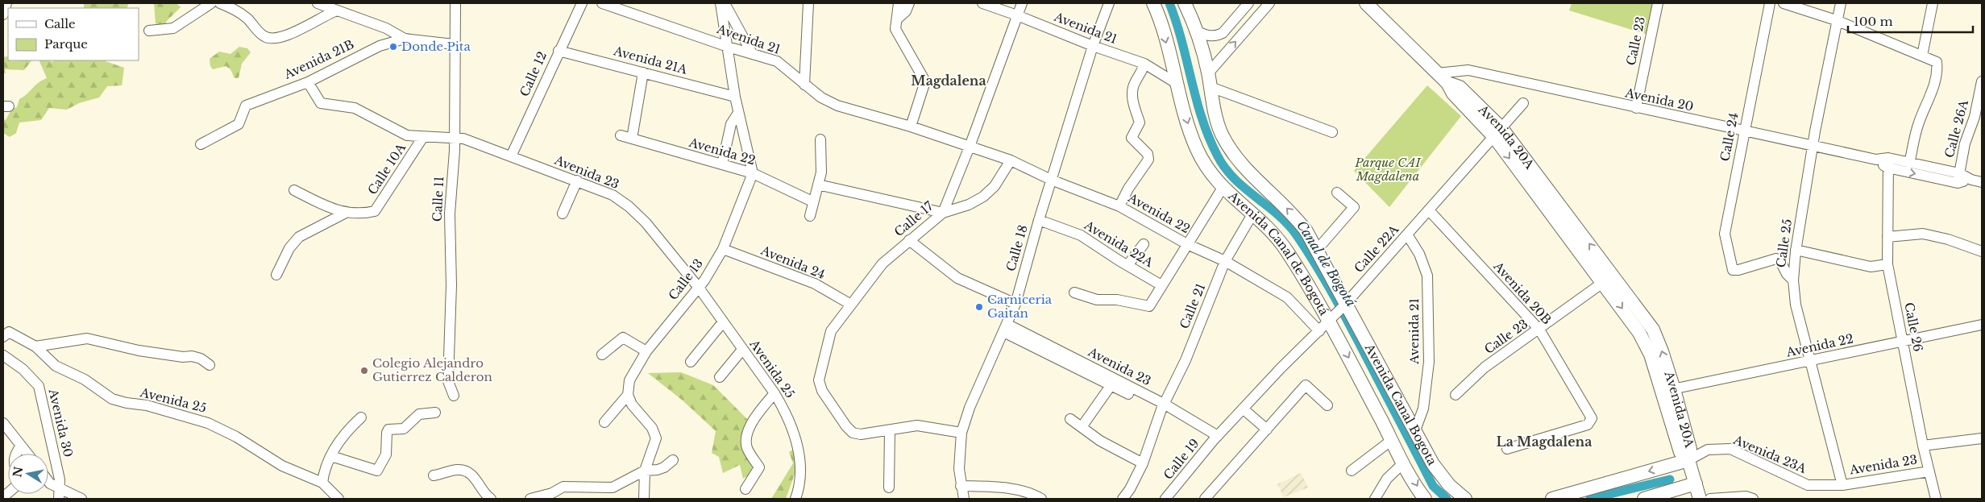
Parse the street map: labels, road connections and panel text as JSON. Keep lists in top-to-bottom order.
{
  "streets": {
    "main road": ["Avenida 20A", "Avenida Canal de Bogotá", "Avenida Canal Bogota"],
    "street": [
      "Avenida 21",
      "Calle 23",
      "Avenida 21B",
      "Avenida 21A",
      "Calle 12",
      "Avenida 20",
      "Calle 26A",
      "Calle 24",
      "Avenida 22",
      "Calle 10A",
      "Avenida 23",
      "Calle 11",
      "Calle 17",
      "Calle 25",
      "Avenida 22A",
      "Calle 18",
      "Calle 22A",
      "Avenida 24",
      "Calle 13",
      "Avenida 20B",
      "Calle 21",
      "Calle 26",
      "Avenida 25",
      "Avenida 30",
      "Avenida 23A",
      "Calle 19"
    ]
  },
  "crossings": [
    ["Avenida 21", "Avenida 22"],
    ["Avenida 21", "Calle 17"],
    ["Avenida 21", "Calle 18"],
    ["Avenida 21", "Calle 22A"],
    ["Avenida 21", "Avenida Canal de Bogotá"],
    ["Avenida 21", "Avenida Canal Bogota"],
    ["Calle 23", "Avenida 20"],
    ["Calle 23", "Avenida 20A"],
    ["Calle 23", "Avenida 20B"],
    ["Avenida 21A", "Calle 12"],
    ["Calle 12", "Avenida 23"],
    ["Avenida 20", "Calle 26A"],
    ["Avenida 20", "Calle 24"],
    ["Avenida 20", "Avenida 20A"],
    ["Avenida 20", "Calle 25"],
    ["Avenida 20", "Calle 26"],
    ["Calle 24", "Calle 25"],
    ["Avenida 20A", "Avenida 22"],
    ["Avenida 20A", "Calle 22A"],
    ["Avenida 20A", "Avenida 23A"],
    ["Avenida 22", "Calle 17"],
    ["Avenida 22", "Calle 25"],
    ["Avenida 22", "Calle 18"],
    ["Avenida 22", "Calle 22A"],
    ["Avenida 22", "Calle 13"],
    ["Avenida 22", "Calle 21"],
    ["Avenida 22", "Calle 26"],
    ["Avenida 23", "Calle 11"],
    ["Avenida 23", "Calle 25"],
    ["Avenida 23", "Calle 18"],
    ["Avenida 23", "Calle 22A"],
    ["Avenida 23", "Calle 13"],
    ["Avenida 23", "Calle 21"],
    ["Avenida 23", "Calle 26"],
    ["Avenida 23", "Avenida 25"],
    ["Avenida 23", "Avenida 23A"],
    ["Avenida 23", "Calle 19"],
    ["Calle 17", "Avenida 24"],
    ["Calle 25", "Avenida 23A"],
    ["Avenida 22A", "Calle 18"],
    ["Calle 22A", "Avenida Canal de Bogotá"],
    ["Calle 22A", "Avenida 20B"],
    ["Calle 22A", "Avenida Canal Bogota"],
    ["Calle 22A", "Calle 19"],
    ["Avenida Canal de Bogotá", "Calle 21"],
    ["Avenida Canal de Bogotá", "Avenida Canal Bogota"],
    ["Avenida 24", "Calle 13"],
    ["Calle 13", "Avenida 25"]
  ],
  "districts": ["Magdalena", "La Magdalena"],
  "water": ["Canal de Bogotá"],
  "parks": ["Parque CAI Magdalena"],
  "places": ["Donde Pita", "Carniceria Gaitan", "Colegio Alejandro Gutierrez Calderon"],
  "legend": ["Calle", "Parque"],
  "scale_bar": "100 m",
  "north": "left"
}
